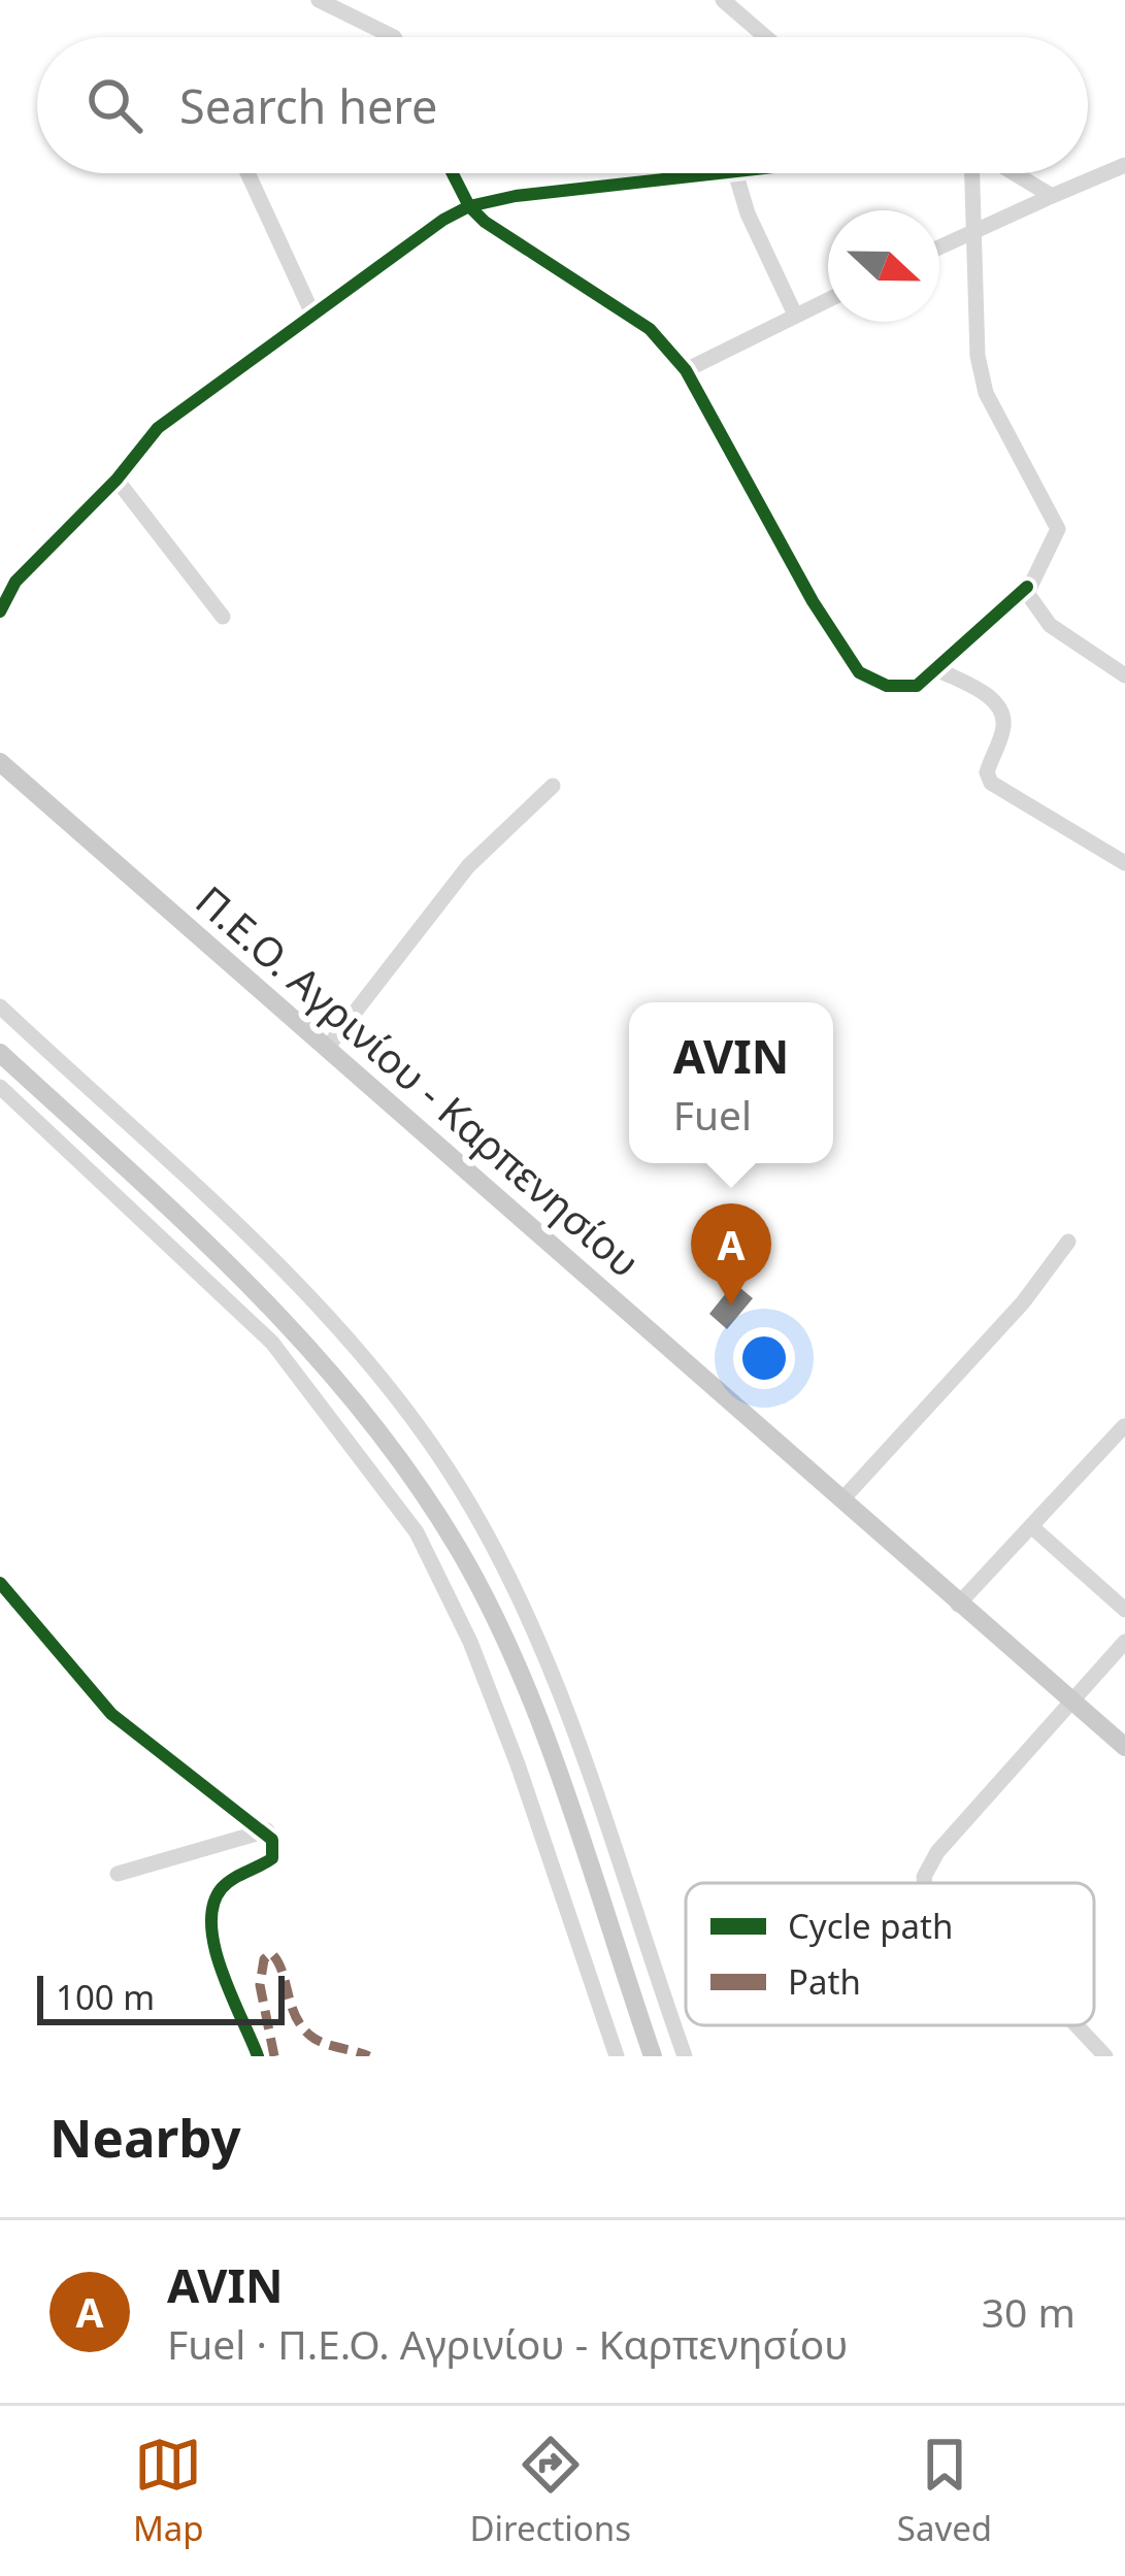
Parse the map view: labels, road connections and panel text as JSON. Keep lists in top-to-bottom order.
{
  "streets": {
    "main road": ["Π.Ε.Ο. Αγρινίου - Καρπενησίου"]
  },
  "legend": ["Cycle path", "Path"],
  "scale_bar": "100 m",
  "north": "right",
  "page": {
    "search": "Search here",
    "popup": ["AVIN", "Fuel"],
    "pins": "A",
    "scale": "100 m",
    "heading": "Nearby",
    "list": [
      {
        "mark": "A",
        "name": "AVIN",
        "note": "Fuel · Π.Ε.Ο. Αγρινίου - Καρπενησίου",
        "value": "30 m"
      }
    ],
    "nav": ["Map", "Directions", "Saved"]
  }
}
